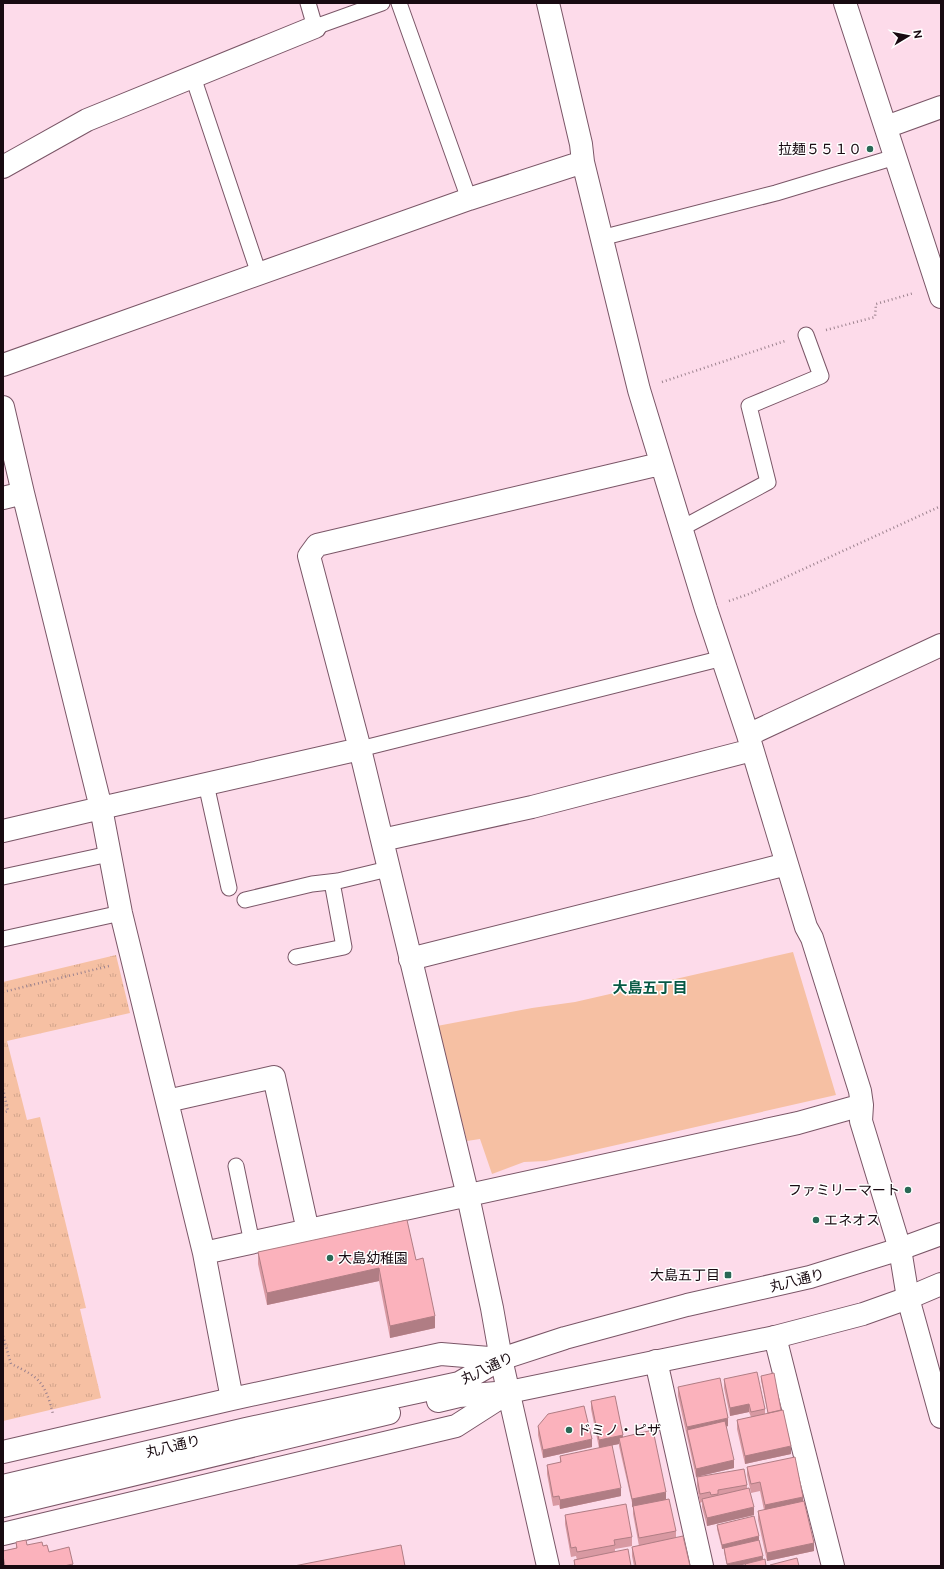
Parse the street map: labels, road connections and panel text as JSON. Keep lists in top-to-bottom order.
{
  "streets": {
    "street": ["丸八通り"]
  },
  "districts": ["大島五丁目"],
  "places": {
    "other": [
      "拉麺５５１０",
      "ファミリーマート",
      "エネオス",
      "大島幼稚園",
      "ドミノ・ピザ"
    ],
    "transit": ["大島五丁目"]
  },
  "north": "right"
}
